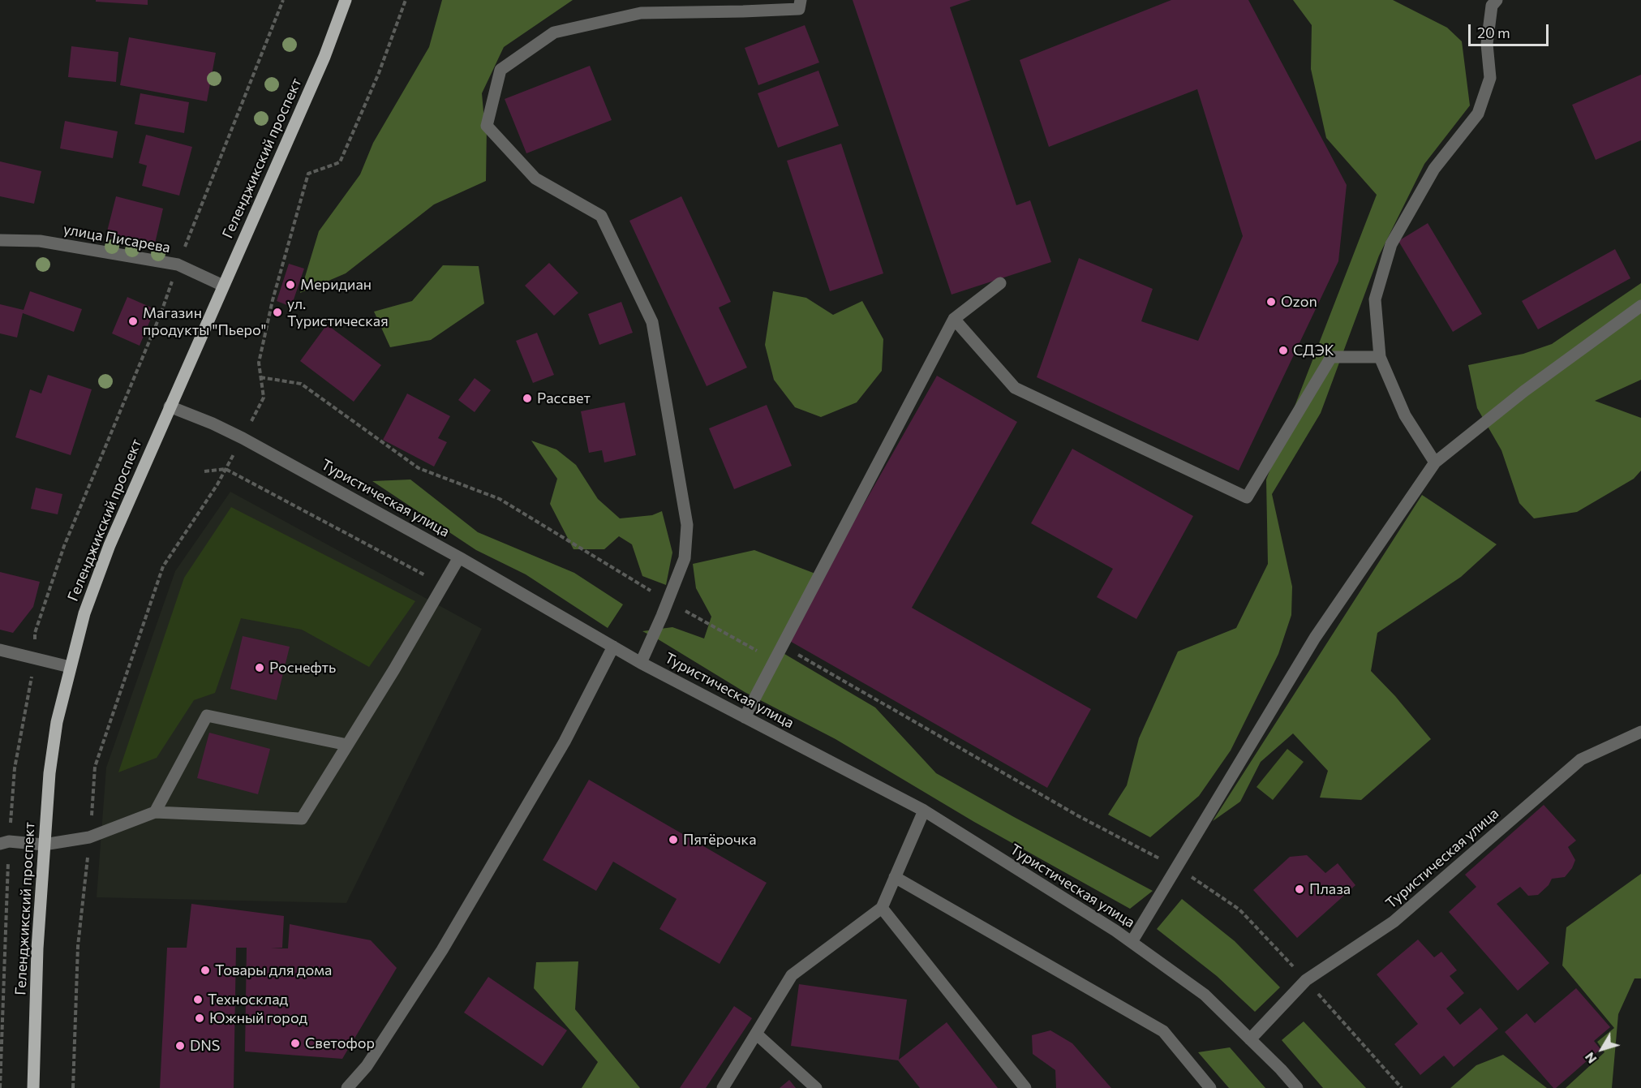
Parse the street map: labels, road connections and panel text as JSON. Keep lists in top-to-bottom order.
{
  "streets": {
    "main road": ["Геленджикский проспект"],
    "street": ["улица Писарева", "Туристическая улица"]
  },
  "crossings": [
    ["Геленджикский проспект", "улица Писарева"],
    ["Геленджикский проспект", "Туристическая улица"]
  ],
  "places": [
    "Меридиан",
    "Ozon",
    "ул. Туристическая",
    "Магазин продукты \"Пьеро\"",
    "СДЭК",
    "Рассвет",
    "Роснефть",
    "Пятёрочка",
    "Плаза",
    "Товары для дома",
    "Техносклад",
    "Южный город",
    "Светофор",
    "DNS"
  ],
  "scale_bar": "20 m",
  "north": "bottom left"
}
